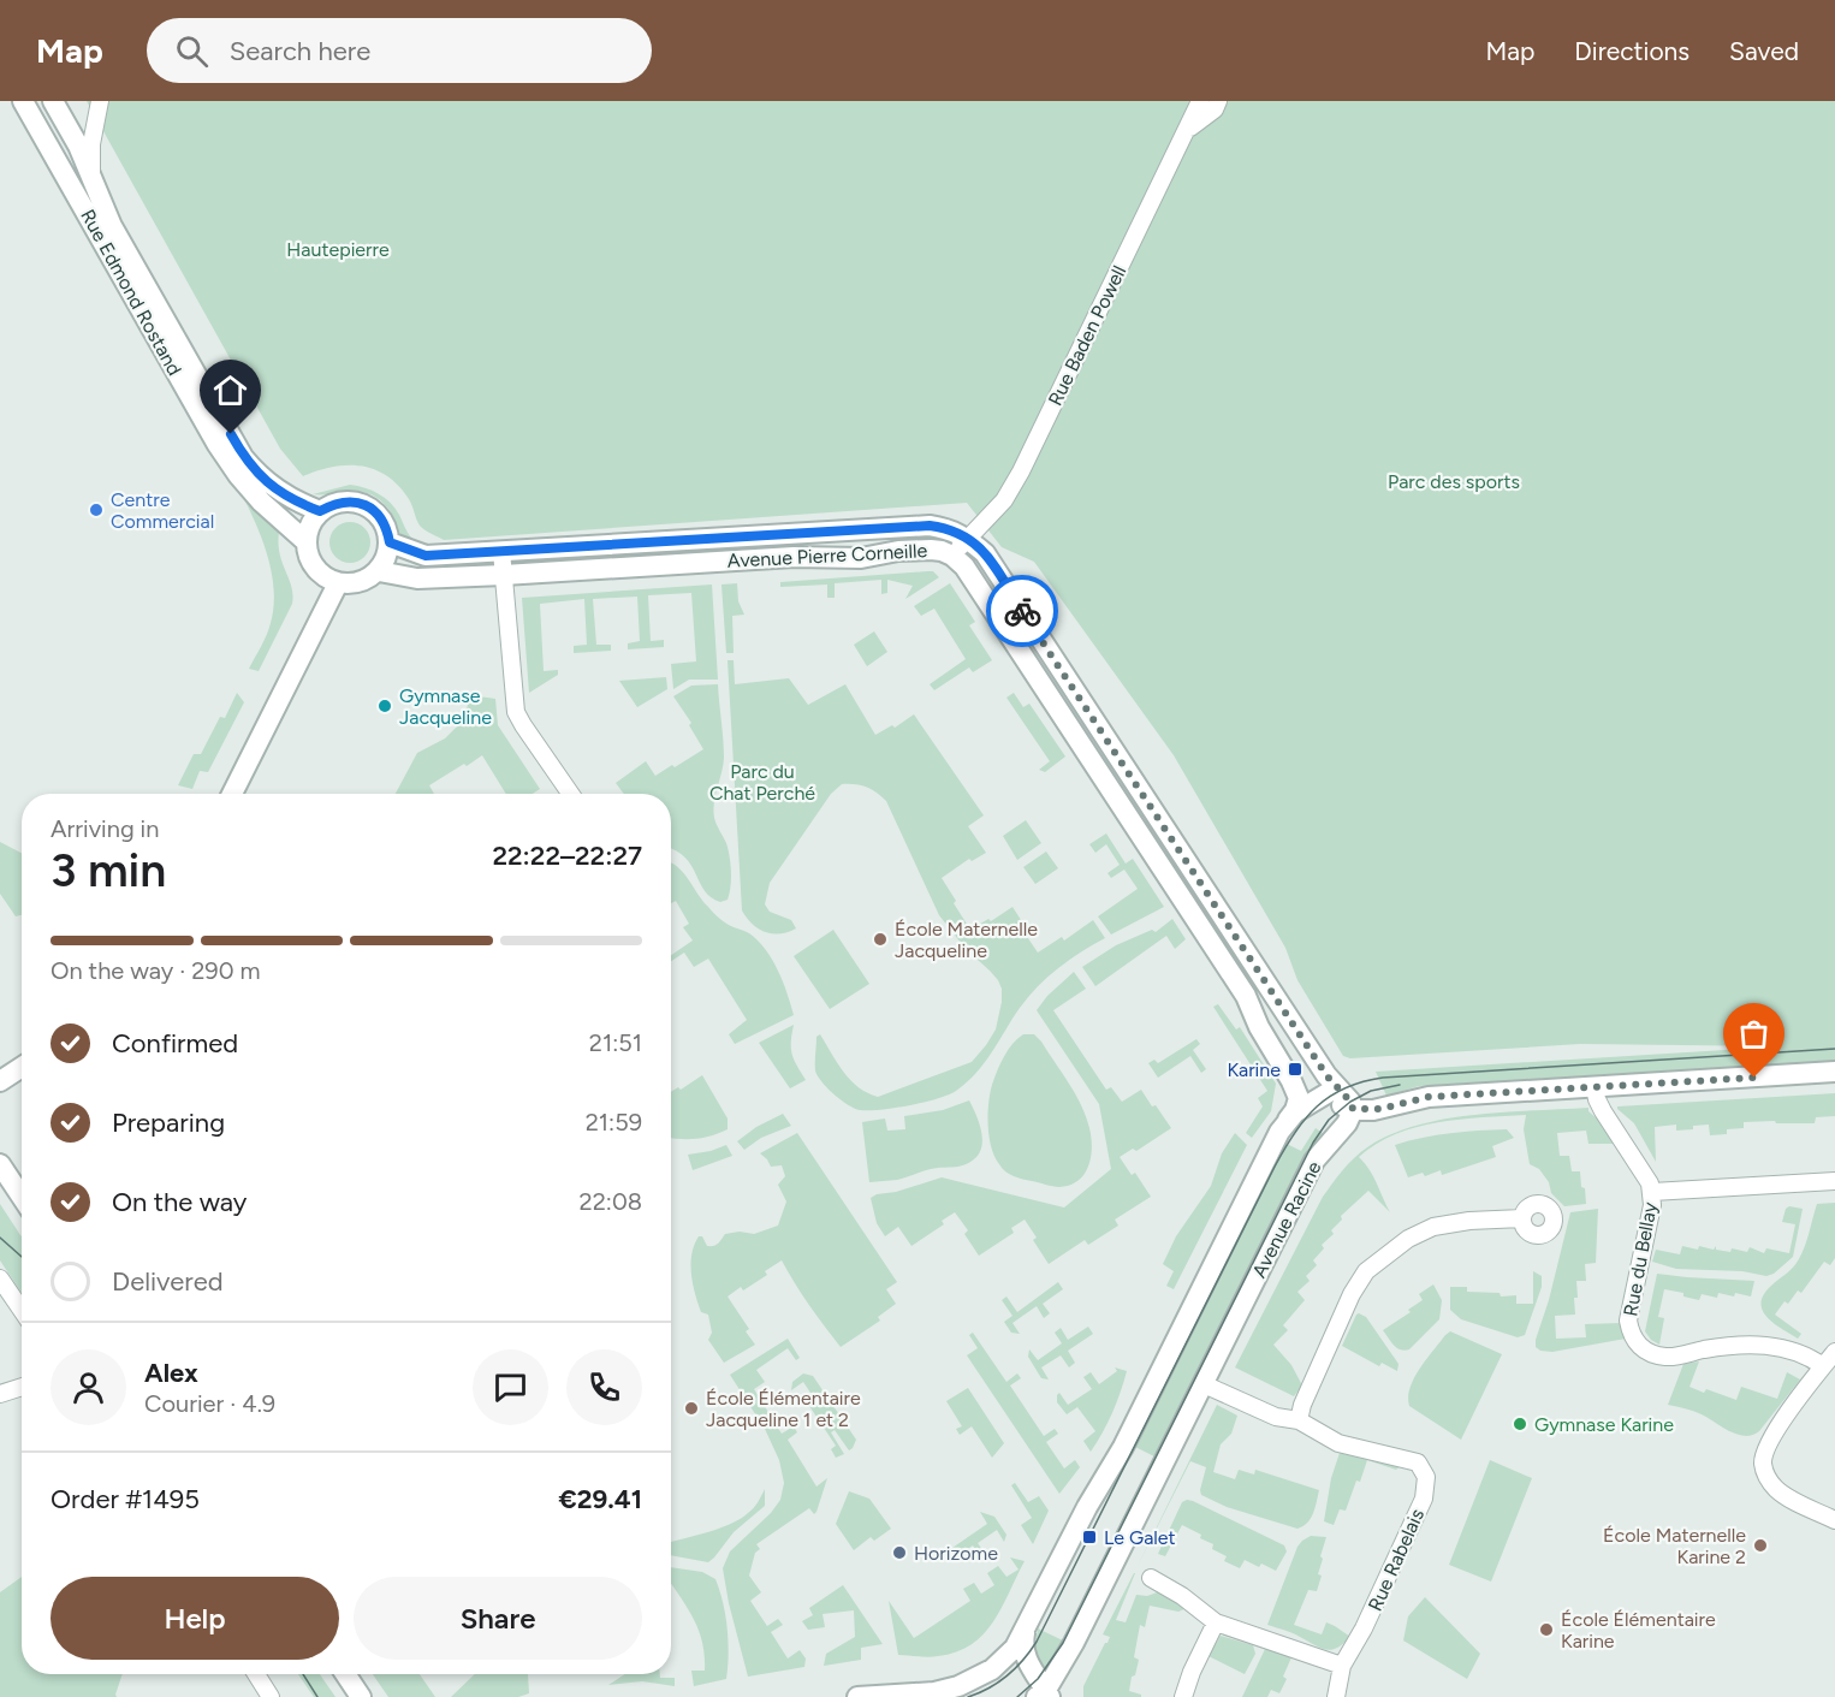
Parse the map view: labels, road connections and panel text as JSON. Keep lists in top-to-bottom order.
{
  "streets": {
    "street": [
      "Rue Edmond Rostand",
      "Rue Baden Powell",
      "Avenue Pierre Corneille",
      "Avenue Racine",
      "Rue du Bellay",
      "Rue Rabelais"
    ]
  },
  "crossings": [
    ["Rue Edmond Rostand", "Avenue Pierre Corneille"],
    ["Rue Baden Powell", "Avenue Pierre Corneille"],
    ["Avenue Pierre Corneille", "Avenue Racine"],
    ["Avenue Racine", "Rue Rabelais"]
  ],
  "parks": ["Hautepierre", "Parc des sports", "Parc du Chat Perché"],
  "places": {
    "other": [
      "Centre Commercial",
      "Gymnase Jacqueline",
      "École Maternelle Jacqueline",
      "École Élémentaire Jacqueline 1 et 2",
      "Gymnase Karine",
      "École Maternelle Karine 2",
      "Horizome",
      "École Élémentaire Karine"
    ],
    "transit": ["Karine", "Le Galet"]
  },
  "page": {
    "header": "Map",
    "search": "Search here",
    "nav": ["Map", "Directions", "Saved"],
    "heading": ["3 min", "Arriving in", "22:22–22:27"],
    "panel": [
      "Alex",
      "Courier · 4.9",
      "Order #1495",
      "€29.41"
    ],
    "bar": "On the way · 290 m",
    "list": [
      ["Confirmed", "21:51"],
      ["Preparing", "21:59"],
      ["On the way", "22:08"],
      "Delivered"
    ],
    "buttons": ["Help", "Share"]
  }
}
